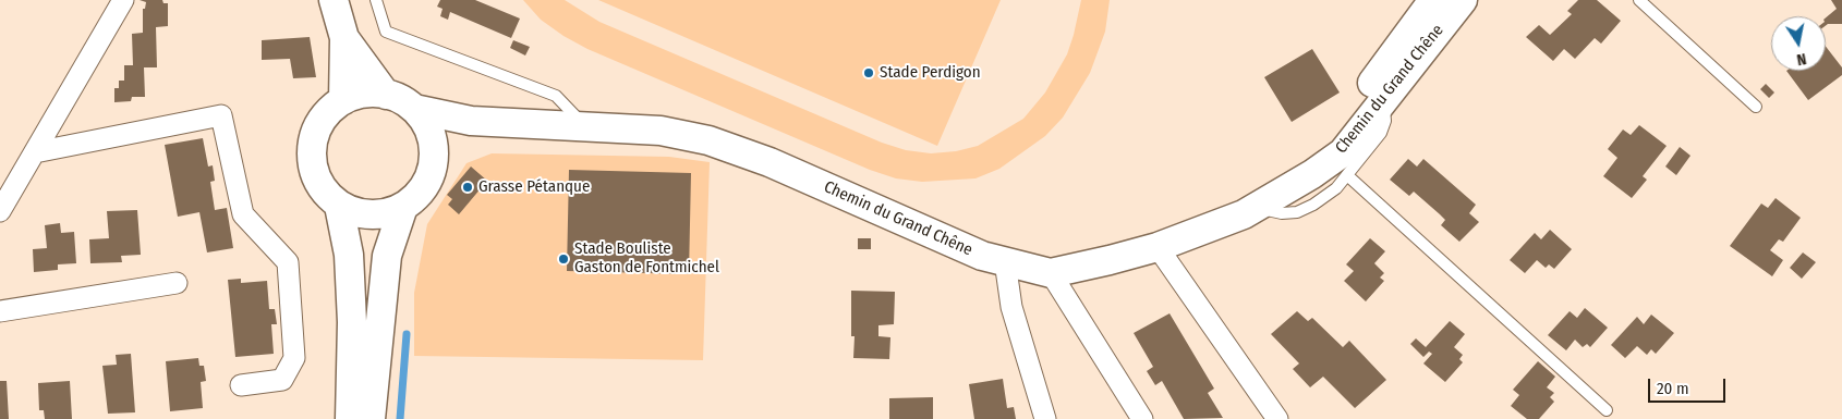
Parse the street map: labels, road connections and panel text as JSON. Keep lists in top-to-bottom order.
{
  "streets": {
    "main road": ["Chemin du Grand Chêne"]
  },
  "places": ["Stade Perdigon", "Grasse Pétanque", "Stade Bouliste Gaston de Fontmichel"],
  "scale_bar": "20 m",
  "north": "bottom"
}
